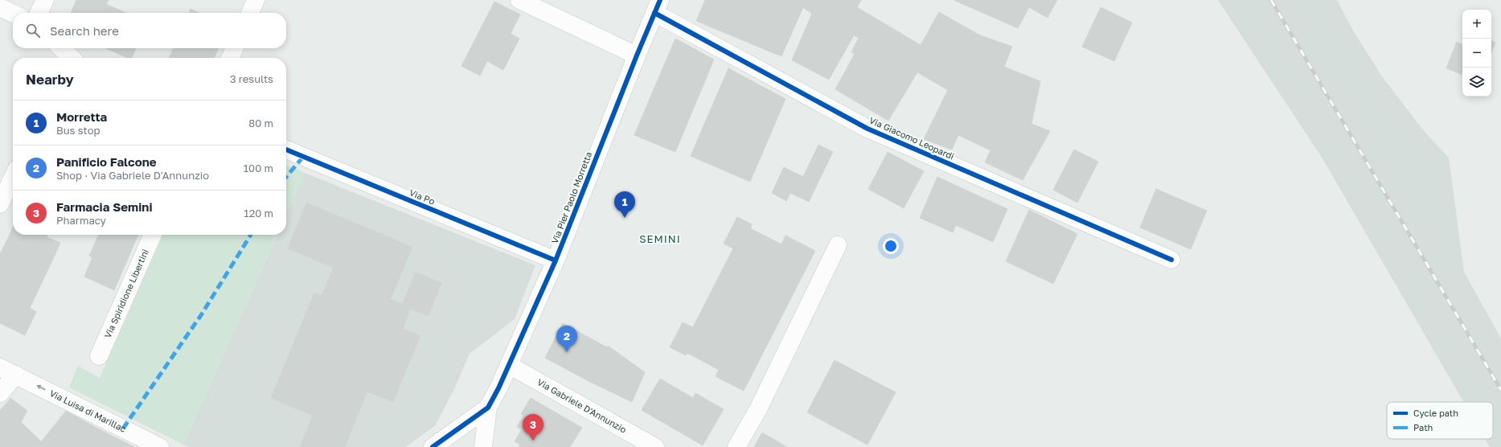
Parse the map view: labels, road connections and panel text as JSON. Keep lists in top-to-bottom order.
{
  "streets": {
    "street": [
      "Via Giacomo Leopardi",
      "Via Po",
      "Via Pier Paolo Morretta",
      "Via Spiridione Libertini",
      "Via Gabriele D'Annunzio",
      "Via Luisa di Marillac"
    ]
  },
  "crossings": [
    ["Via Giacomo Leopardi", "Via Pier Paolo Morretta"],
    ["Via Po", "Via Pier Paolo Morretta"],
    ["Via Pier Paolo Morretta", "Via Gabriele D'Annunzio"]
  ],
  "one_way": ["Via Luisa di Marillac"],
  "districts": ["SEMINI"],
  "legend": ["Cycle path", "Path"],
  "page": {
    "map_buttons": ["+", "−"],
    "search": "Search here",
    "heading": ["Nearby", "3 results"],
    "list": [
      {
        "mark": "1",
        "name": "Morretta",
        "note": "Bus stop",
        "value": "80 m"
      },
      {
        "mark": "2",
        "name": "Panificio Falcone",
        "note": "Shop · Via Gabriele D'Annunzio",
        "value": "100 m"
      },
      {
        "mark": "3",
        "name": "Farmacia Semini",
        "note": "Pharmacy",
        "value": "120 m"
      }
    ],
    "pins": ["1", "2", "3"]
  }
}
